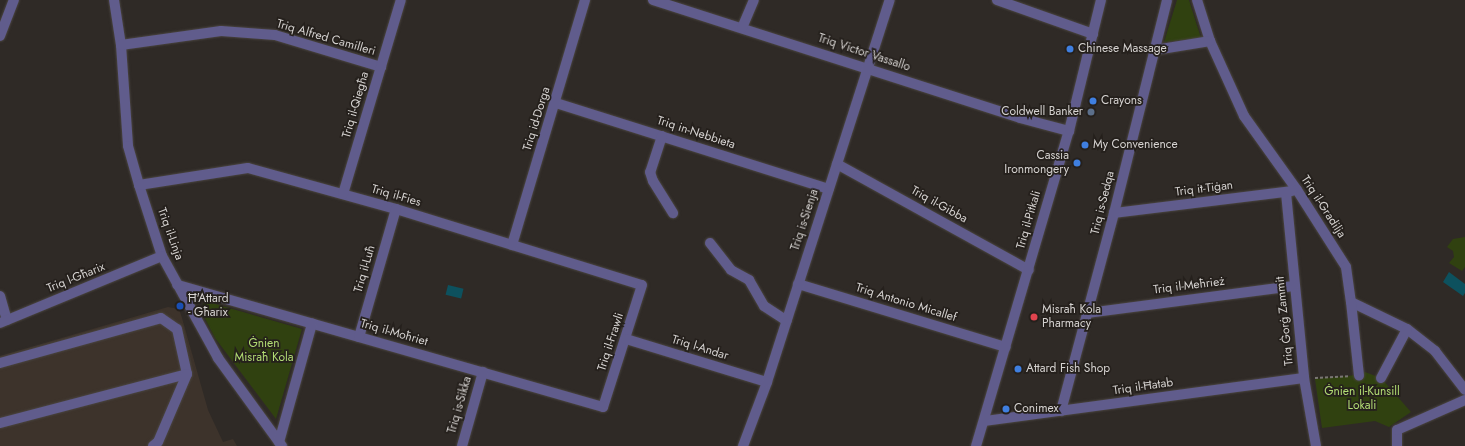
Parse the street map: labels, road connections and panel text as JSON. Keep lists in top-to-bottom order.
{
  "streets": {
    "street": [
      "Triq Alfred Camilleri",
      "Triq Victor Vassallo",
      "Triq il-Qiegħa",
      "Triq id-Dorga",
      "Triq in-Nebbieta",
      "Triq it-Tiġan",
      "Triq il-Fies",
      "Triq is-Sedqa",
      "Triq il-Gibba",
      "Triq il-Gradilja",
      "Triq is-Sienja",
      "Triq il-Pitkali",
      "Triq il-Linja",
      "Triq il-Luħ",
      "Triq l-Għarix",
      "Triq il-Meħrież",
      "Triq Antonio Micallef",
      "Triq Ġorġ Zammit",
      "Triq il-Moħriet",
      "Triq il-Frawli",
      "Triq l-Andar",
      "Triq il-Ħatab",
      "Triq is-Sikka"
    ]
  },
  "crossings": [
    ["Triq Alfred Camilleri", "Triq il-Qiegħa"],
    ["Triq Alfred Camilleri", "Triq il-Linja"],
    ["Triq Victor Vassallo", "Triq is-Sienja"],
    ["Triq Victor Vassallo", "Triq il-Pitkali"],
    ["Triq il-Qiegħa", "Triq il-Fies"],
    ["Triq id-Dorga", "Triq in-Nebbieta"],
    ["Triq id-Dorga", "Triq il-Fies"],
    ["Triq in-Nebbieta", "Triq is-Sienja"],
    ["Triq it-Tiġan", "Triq is-Sedqa"],
    ["Triq it-Tiġan", "Triq il-Gradilja"],
    ["Triq it-Tiġan", "Triq Ġorġ Zammit"],
    ["Triq il-Fies", "Triq il-Linja"],
    ["Triq il-Fies", "Triq il-Luħ"],
    ["Triq il-Fies", "Triq il-Frawli"],
    ["Triq is-Sedqa", "Triq il-Meħrież"],
    ["Triq is-Sedqa", "Triq il-Ħatab"],
    ["Triq il-Gibba", "Triq is-Sienja"],
    ["Triq il-Gibba", "Triq il-Pitkali"],
    ["Triq is-Sienja", "Triq Antonio Micallef"],
    ["Triq is-Sienja", "Triq l-Andar"],
    ["Triq il-Pitkali", "Triq Antonio Micallef"],
    ["Triq il-Pitkali", "Triq il-Ħatab"],
    ["Triq il-Linja", "Triq l-Għarix"],
    ["Triq il-Linja", "Triq il-Moħriet"],
    ["Triq il-Luħ", "Triq il-Moħriet"],
    ["Triq il-Meħrież", "Triq Ġorġ Zammit"],
    ["Triq Ġorġ Zammit", "Triq il-Ħatab"],
    ["Triq il-Moħriet", "Triq il-Frawli"],
    ["Triq il-Moħriet", "Triq is-Sikka"],
    ["Triq il-Frawli", "Triq l-Andar"]
  ],
  "parks": ["Ġnien Misraħ Kola", "Ġnien il-Kunsill Lokali"],
  "places": [
    "Chinese Massage",
    "Crayons",
    "Coldwell Banker",
    "My Convenience",
    "Cassia Ironmongery",
    "Ħ'Attard - Għarix",
    "Misraħ Kola Pharmacy",
    "Attard Fish Shop",
    "Conimex"
  ]
}
